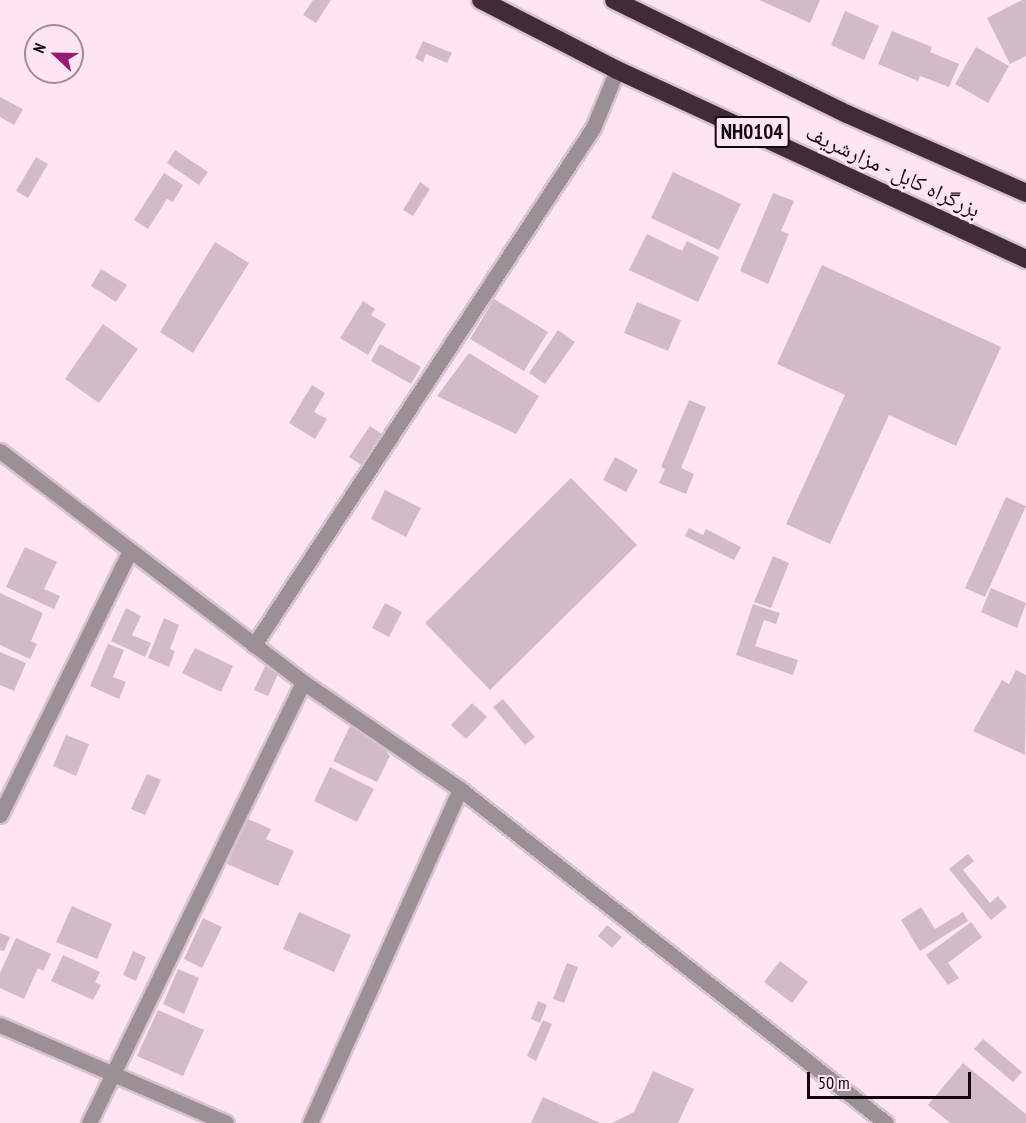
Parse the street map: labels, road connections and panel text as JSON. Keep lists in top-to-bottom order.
{
  "streets": {
    "highway": ["NH0104", "بزرگراه کابل - مزارشریف"]
  },
  "scale_bar": "50 m",
  "north": "left"
}
